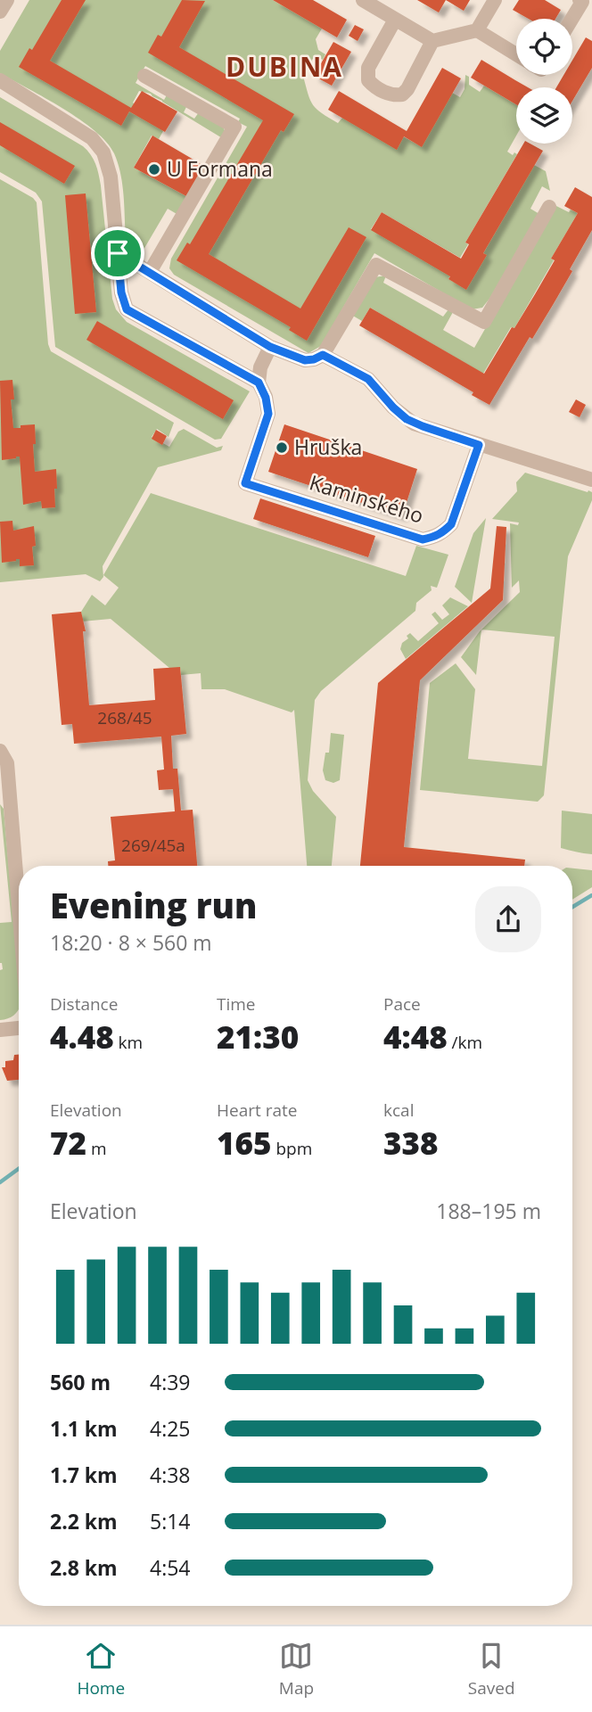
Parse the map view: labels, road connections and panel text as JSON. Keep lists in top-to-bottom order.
{
  "streets": {
    "street": ["Kaminského"]
  },
  "districts": ["DUBINA"],
  "places": ["U Formana", "Hruška"],
  "house_numbers": ["268/45", "269/45a"],
  "page": {
    "heading": ["Evening run", "18:20 · 8 × 560 m"],
    "stats": [
      ["Distance", "4.48 km"],
      ["Time", "21:30"],
      ["Pace", "4:48 /km"],
      ["Elevation", "72 m"],
      ["Heart rate", "165 bpm"],
      ["kcal", "338"]
    ],
    "chart": ["Elevation", "188–195 m"],
    "list": [
      {
        "name": "560 m",
        "note": "4:39"
      },
      {
        "name": "1.1 km",
        "note": "4:25"
      },
      {
        "name": "1.7 km",
        "note": "4:38"
      },
      {
        "name": "2.2 km",
        "note": "5:14"
      },
      {
        "name": "2.8 km",
        "note": "4:54"
      }
    ],
    "tabs": ["Home", "Map", "Saved"]
  }
}
